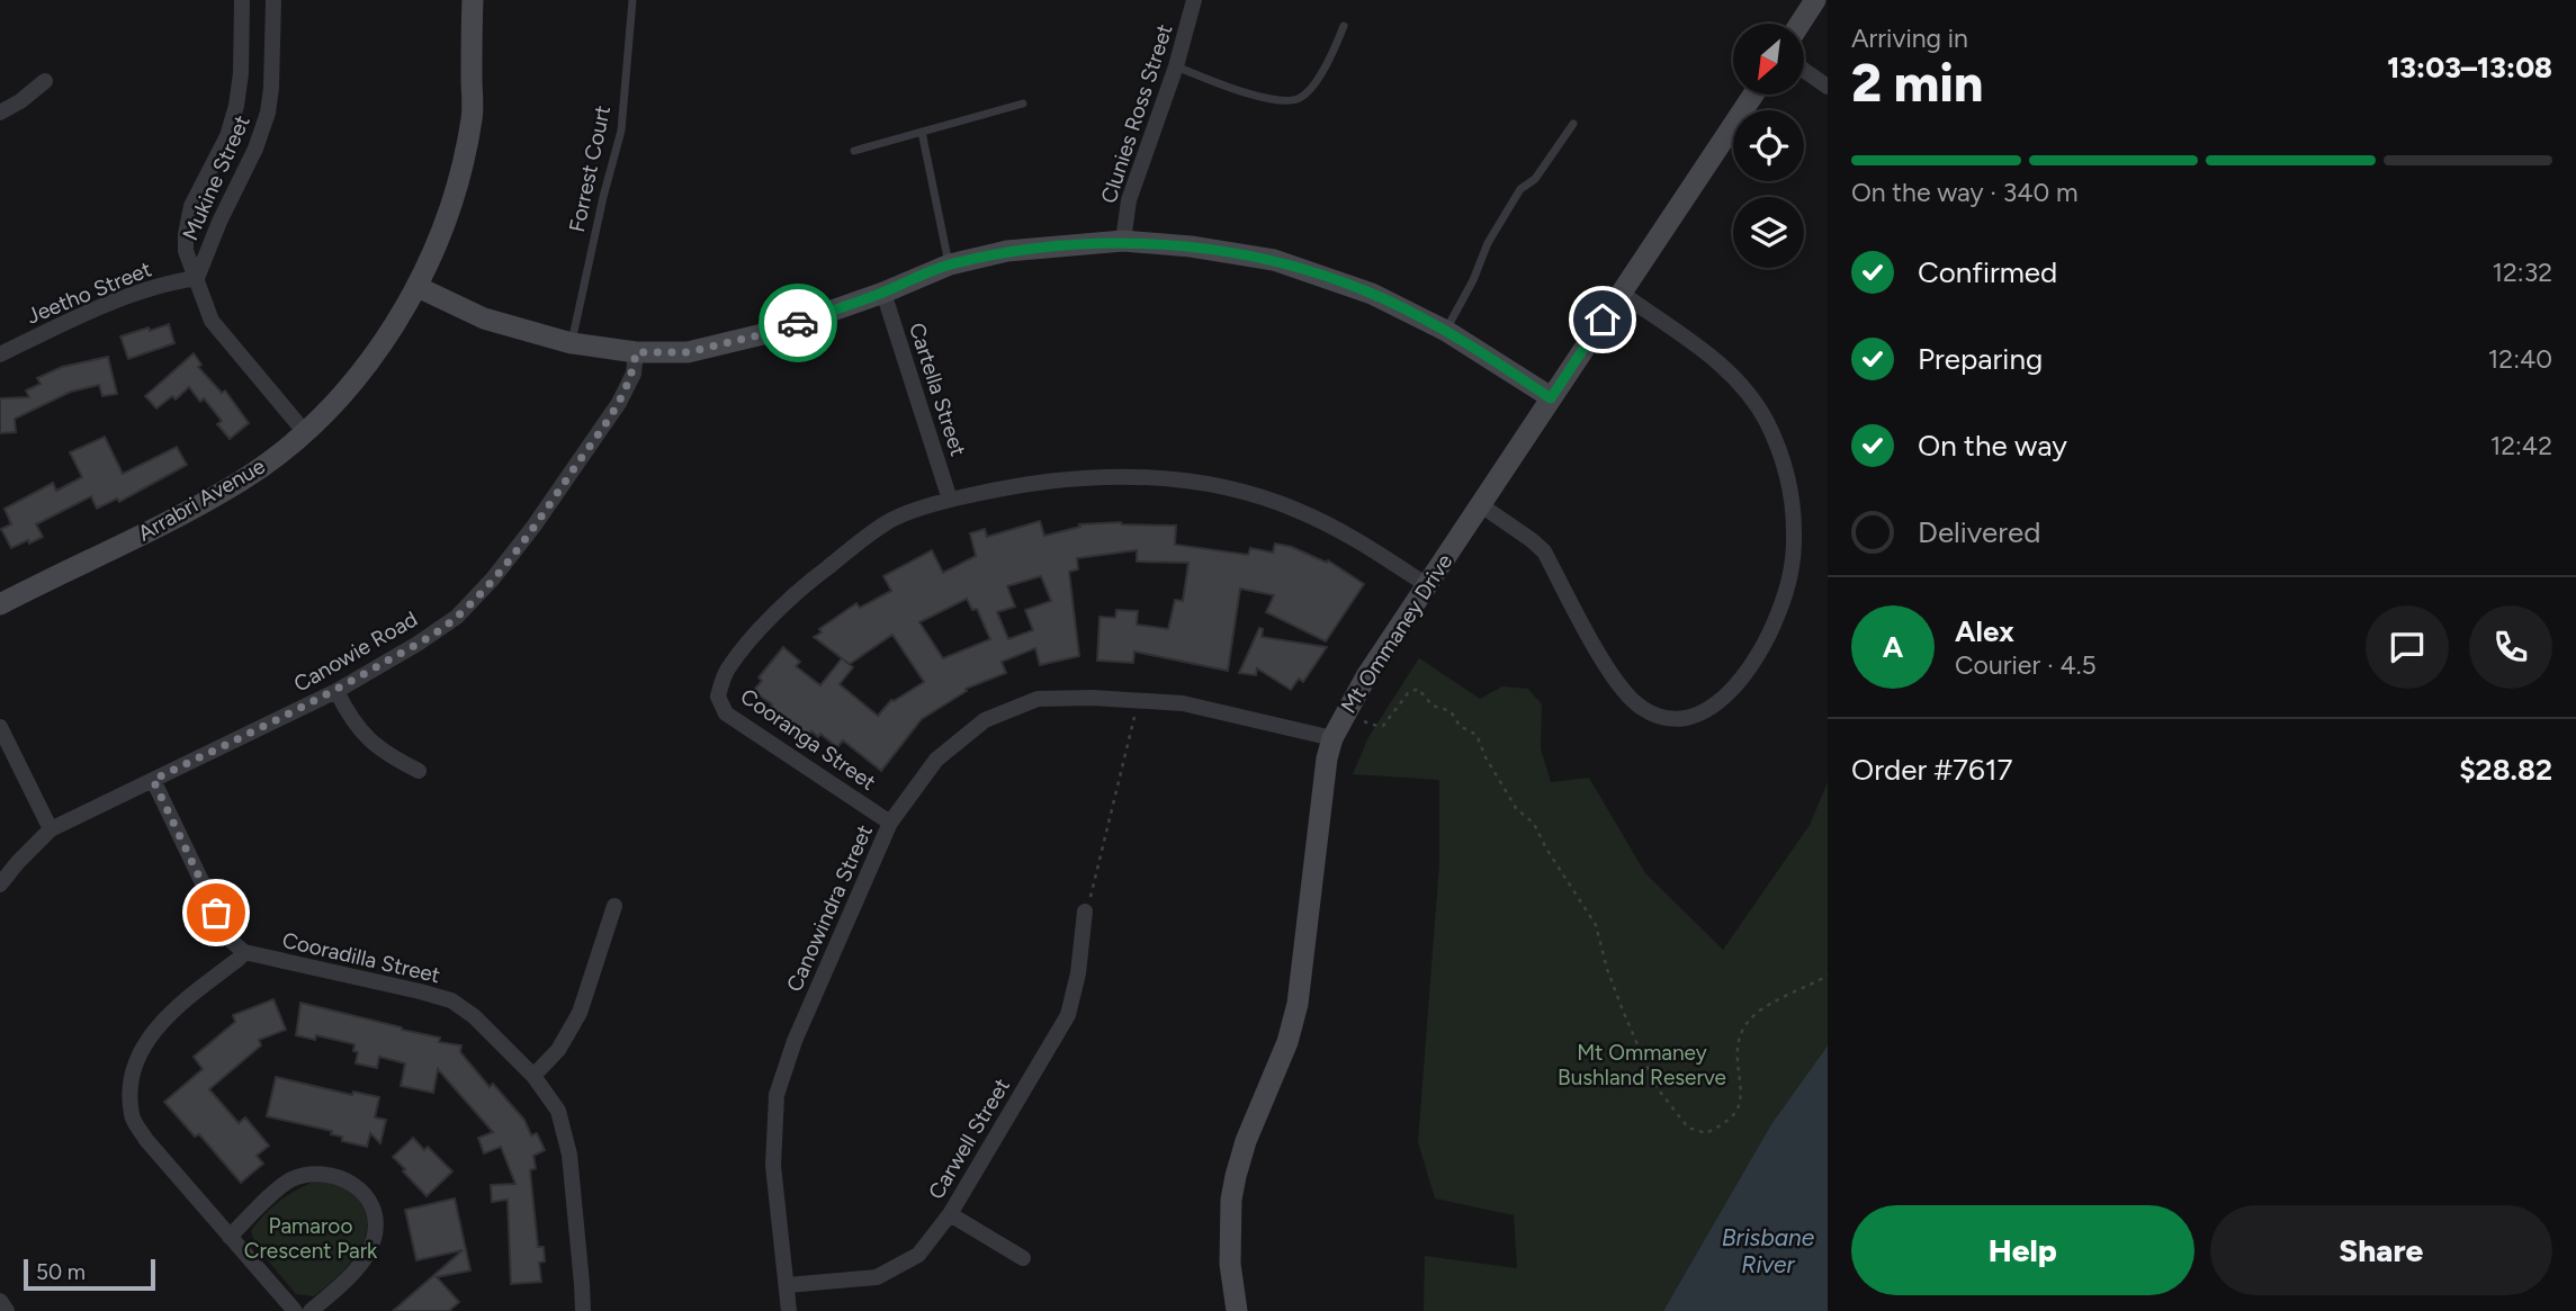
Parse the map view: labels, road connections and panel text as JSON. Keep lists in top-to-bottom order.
{
  "streets": {
    "street": [
      "Clunies Ross Street",
      "Mukine Street",
      "Jeetho Street",
      "Cartella Street",
      "Arrabri Avenue",
      "Mt Ommaney Drive",
      "Canowie Road",
      "Cooranga Street",
      "Canowindra Street",
      "Cooradilla Street",
      "Carwell Street"
    ],
    "lane": ["Forrest Court"]
  },
  "crossings": [
    ["Mukine Street", "Jeetho Street"],
    ["Mukine Street", "Arrabri Avenue"],
    ["Cartella Street", "Cooranga Street"],
    ["Mt Ommaney Drive", "Cooranga Street"],
    ["Mt Ommaney Drive", "Canowindra Street"],
    ["Cooranga Street", "Canowindra Street"],
    ["Canowindra Street", "Carwell Street"]
  ],
  "water": ["Brisbane River"],
  "parks": ["Mt Ommaney Bushland Reserve", "Pamaroo Crescent Park"],
  "scale_bar": "50 m",
  "north": "bottom left",
  "page": {
    "heading": ["2 min", "Arriving in", "13:03–13:08"],
    "panel": [
      "Alex",
      "Courier · 4.5",
      "Order #7617",
      "$28.82"
    ],
    "bar": "On the way · 340 m",
    "list": [
      ["Confirmed", "12:32"],
      ["Preparing", "12:40"],
      ["On the way", "12:42"],
      "Delivered"
    ],
    "round": "A",
    "buttons": ["Help", "Share"],
    "scale": "50 m"
  }
}
